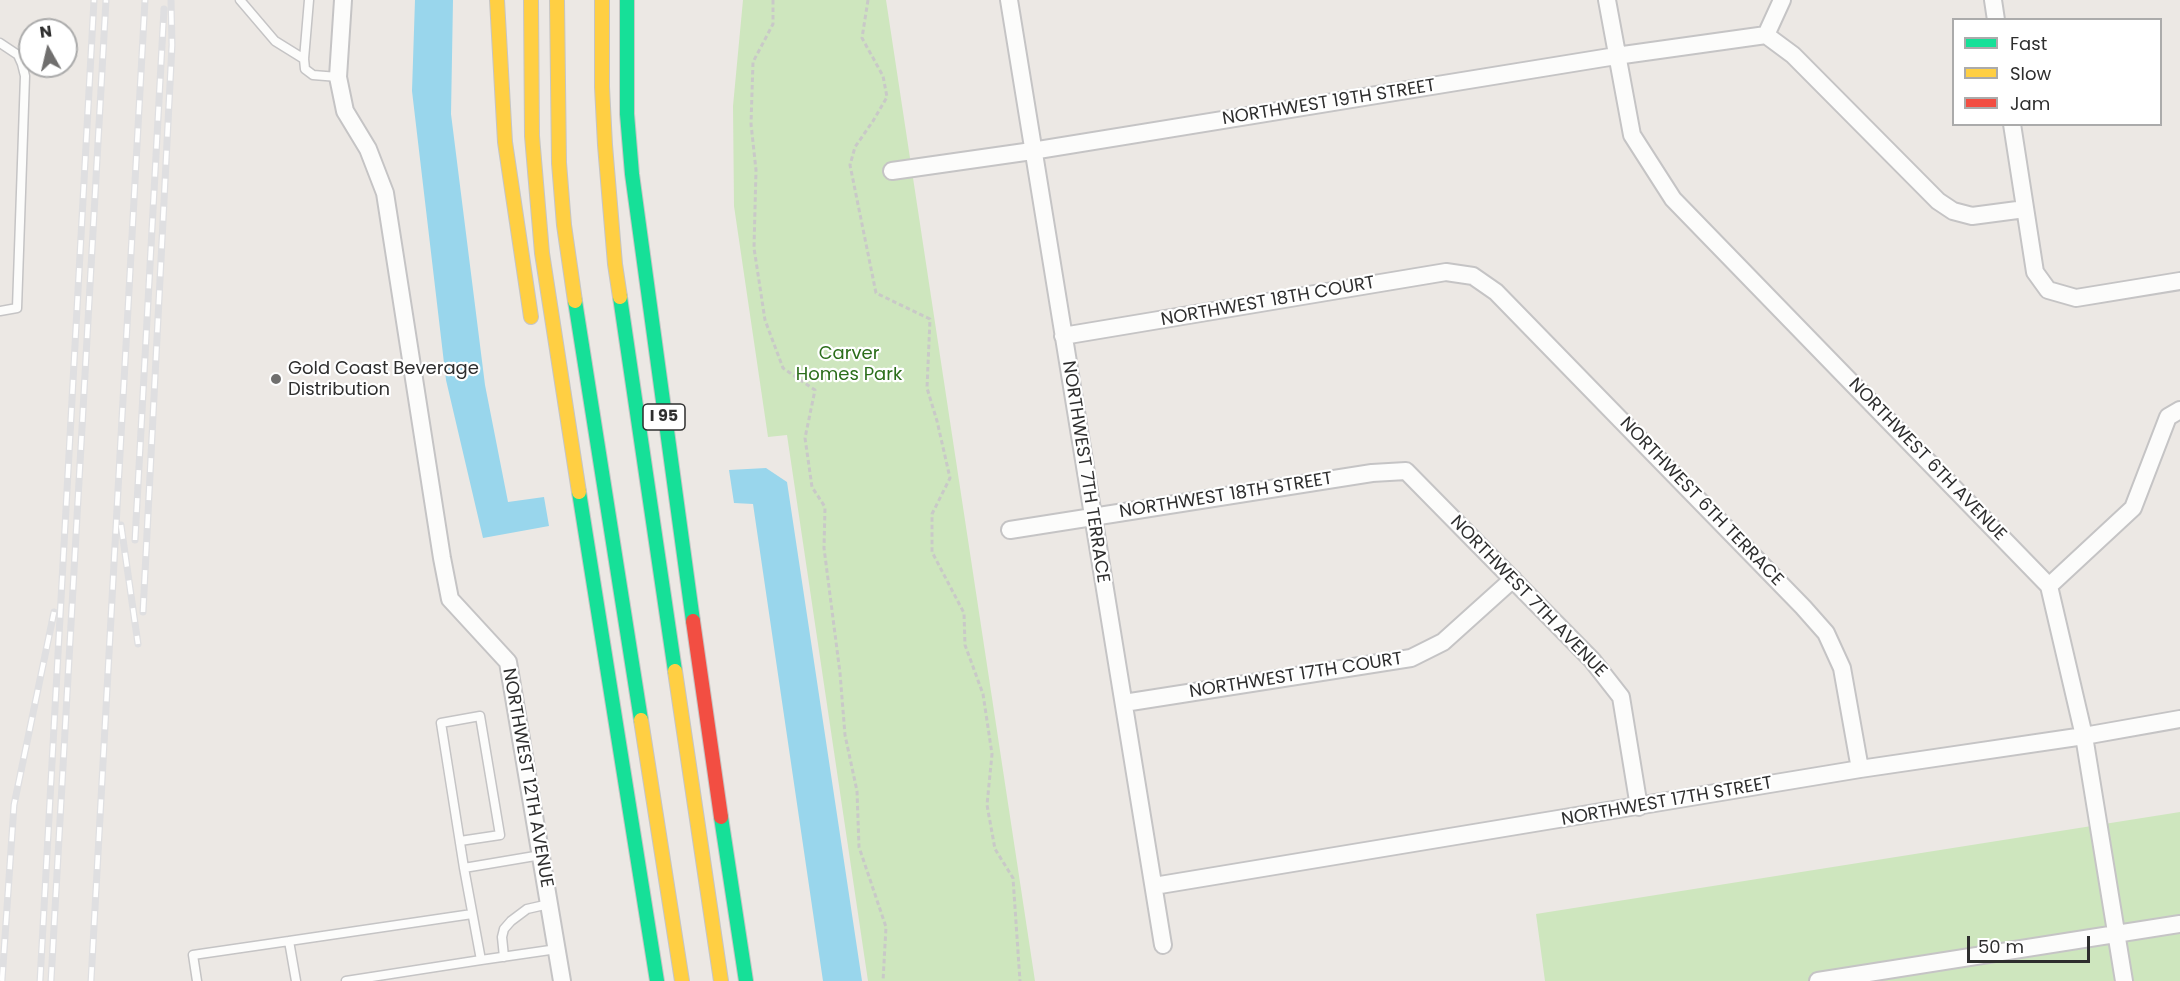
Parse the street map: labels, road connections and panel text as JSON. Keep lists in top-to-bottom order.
{
  "streets": {
    "highway": ["I 95"],
    "street": [
      "NORTHWEST 19TH STREET",
      "NORTHWEST 18TH COURT",
      "NORTHWEST 6TH AVENUE",
      "NORTHWEST 7TH TERRACE",
      "NORTHWEST 18TH STREET",
      "NORTHWEST 6TH TERRACE",
      "NORTHWEST 7TH AVENUE",
      "NORTHWEST 17TH COURT",
      "NORTHWEST 12TH AVENUE",
      "NORTHWEST 17TH STREET"
    ]
  },
  "crossings": [
    ["NORTHWEST 19TH STREET", "NORTHWEST 6TH AVENUE"],
    ["NORTHWEST 19TH STREET", "NORTHWEST 7TH TERRACE"],
    ["NORTHWEST 18TH COURT", "NORTHWEST 7TH TERRACE"],
    ["NORTHWEST 18TH COURT", "NORTHWEST 6TH TERRACE"],
    ["NORTHWEST 7TH TERRACE", "NORTHWEST 18TH STREET"],
    ["NORTHWEST 7TH TERRACE", "NORTHWEST 17TH COURT"],
    ["NORTHWEST 7TH TERRACE", "NORTHWEST 17TH STREET"],
    ["NORTHWEST 18TH STREET", "NORTHWEST 7TH AVENUE"],
    ["NORTHWEST 6TH TERRACE", "NORTHWEST 17TH STREET"],
    ["NORTHWEST 7TH AVENUE", "NORTHWEST 17TH COURT"],
    ["NORTHWEST 7TH AVENUE", "NORTHWEST 17TH STREET"]
  ],
  "parks": ["Carver Homes Park"],
  "places": ["Gold Coast Beverage Distribution"],
  "legend": ["Fast", "Slow", "Jam"],
  "scale_bar": "50 m",
  "north": "top"
}
